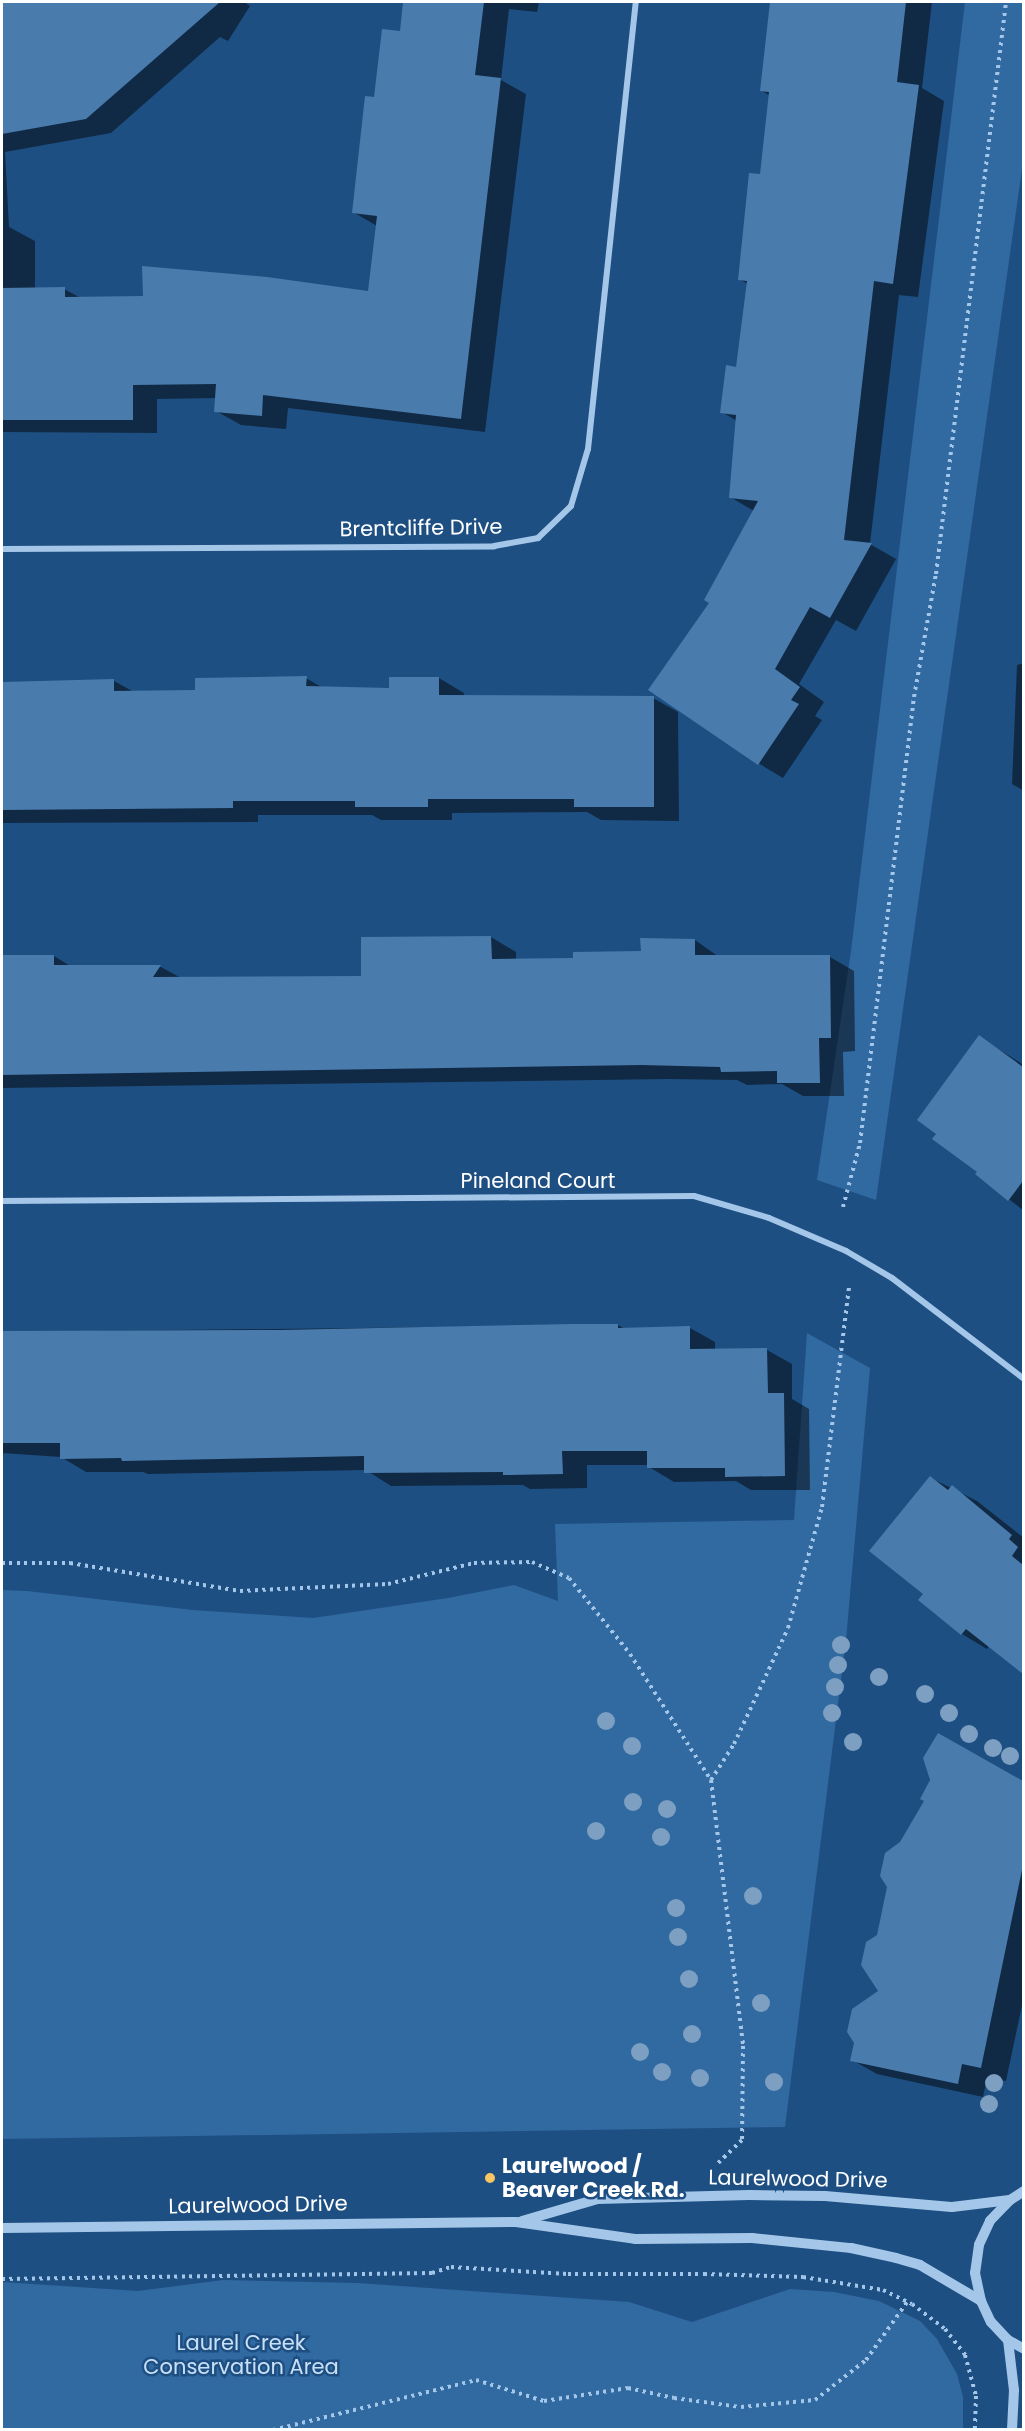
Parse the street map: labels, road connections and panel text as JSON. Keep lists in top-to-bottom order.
{
  "streets": {
    "street": ["Brentcliffe Drive", "Pineland Court", "Laurelwood Drive"]
  },
  "parks": ["Laurel Creek Conservation Area"],
  "places": ["Laurelwood / Beaver Creek Rd."]
}
